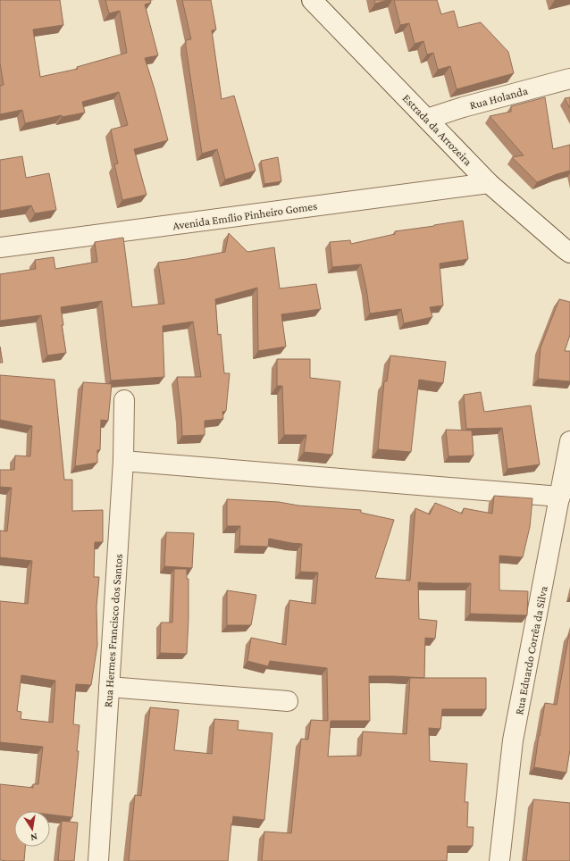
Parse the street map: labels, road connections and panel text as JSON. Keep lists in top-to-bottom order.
{
  "streets": {
    "street": [
      "Rua Holanda",
      "Estrada da Arrozeira",
      "Avenida Emílio Pinheiro Gomes",
      "Rua Hermes Francisco dos Santos",
      "Rua Eduardo Corrêa da Silva"
    ]
  },
  "crossings": [
    ["Rua Holanda", "Estrada da Arrozeira"],
    ["Estrada da Arrozeira", "Avenida Emílio Pinheiro Gomes"]
  ],
  "north": "bottom"
}
